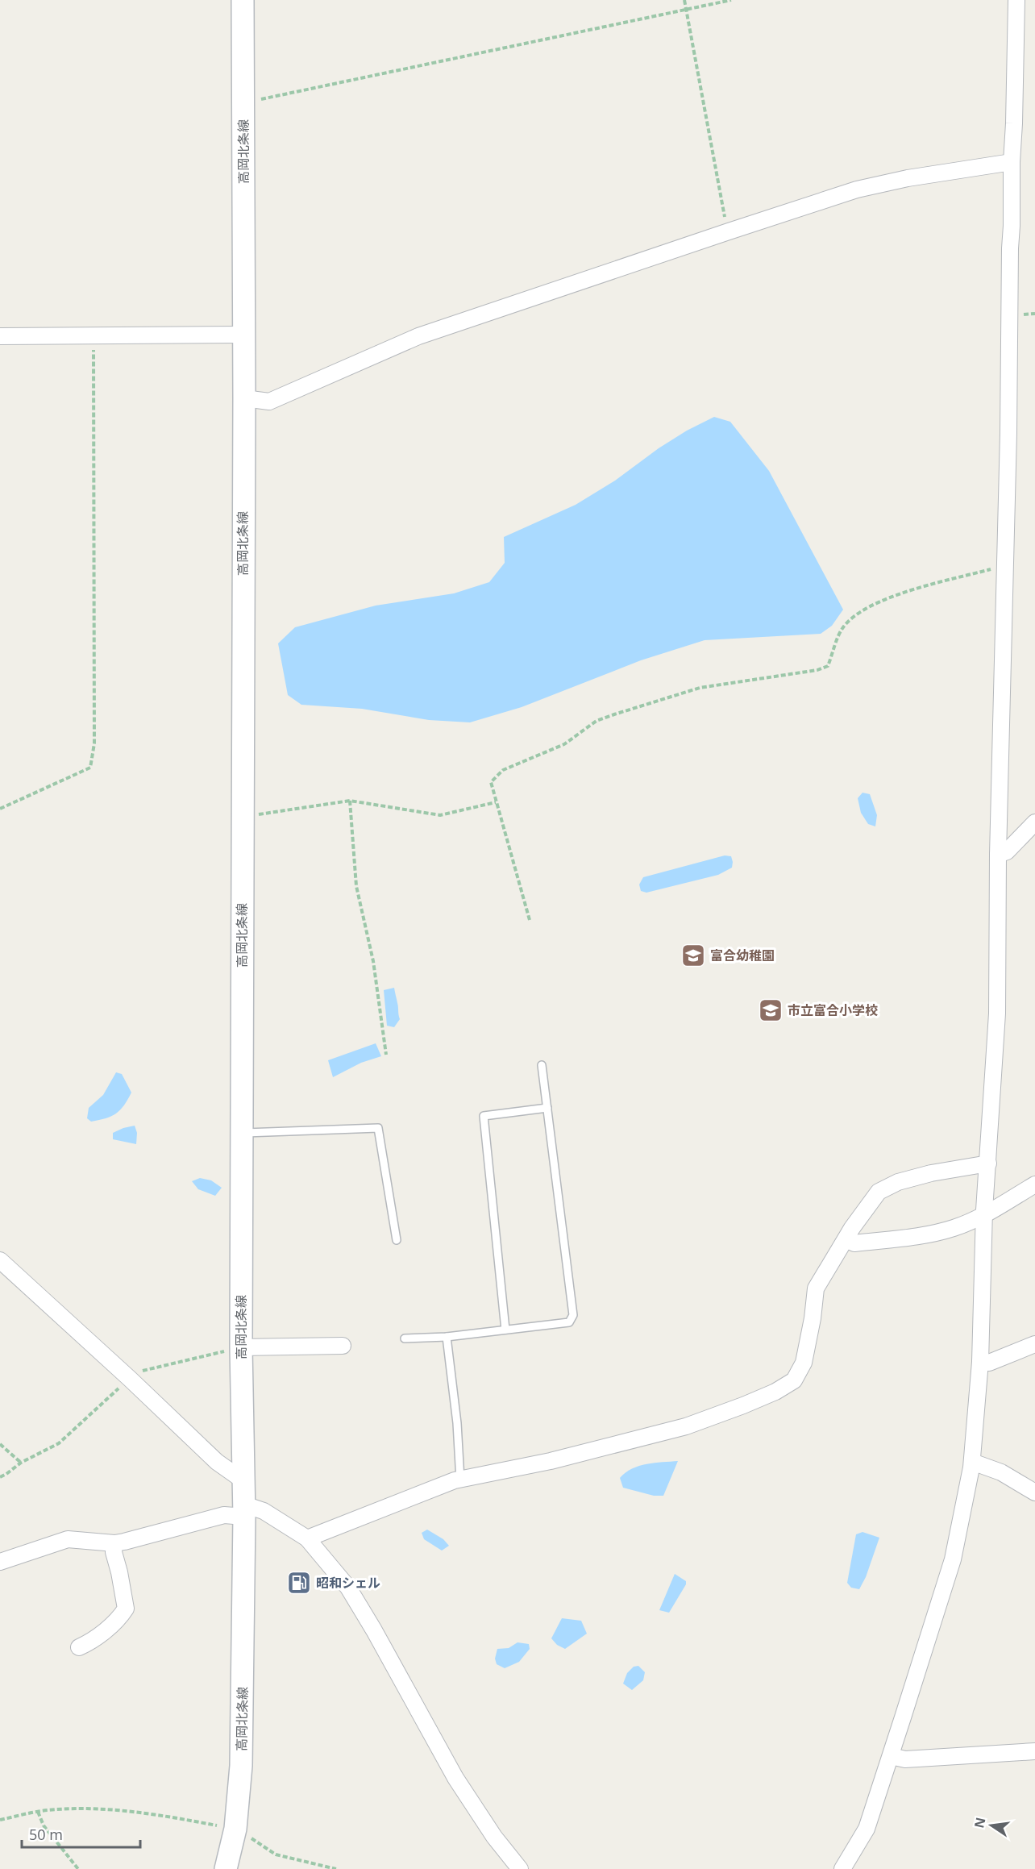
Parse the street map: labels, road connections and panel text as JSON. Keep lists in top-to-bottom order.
{
  "streets": {
    "main road": ["高岡北条線"]
  },
  "places": {
    "school or university": ["富合幼稚園", "市立富合小学校"],
    "fuel station": ["昭和シェル"]
  },
  "scale_bar": "50 m",
  "north": "left"
}
